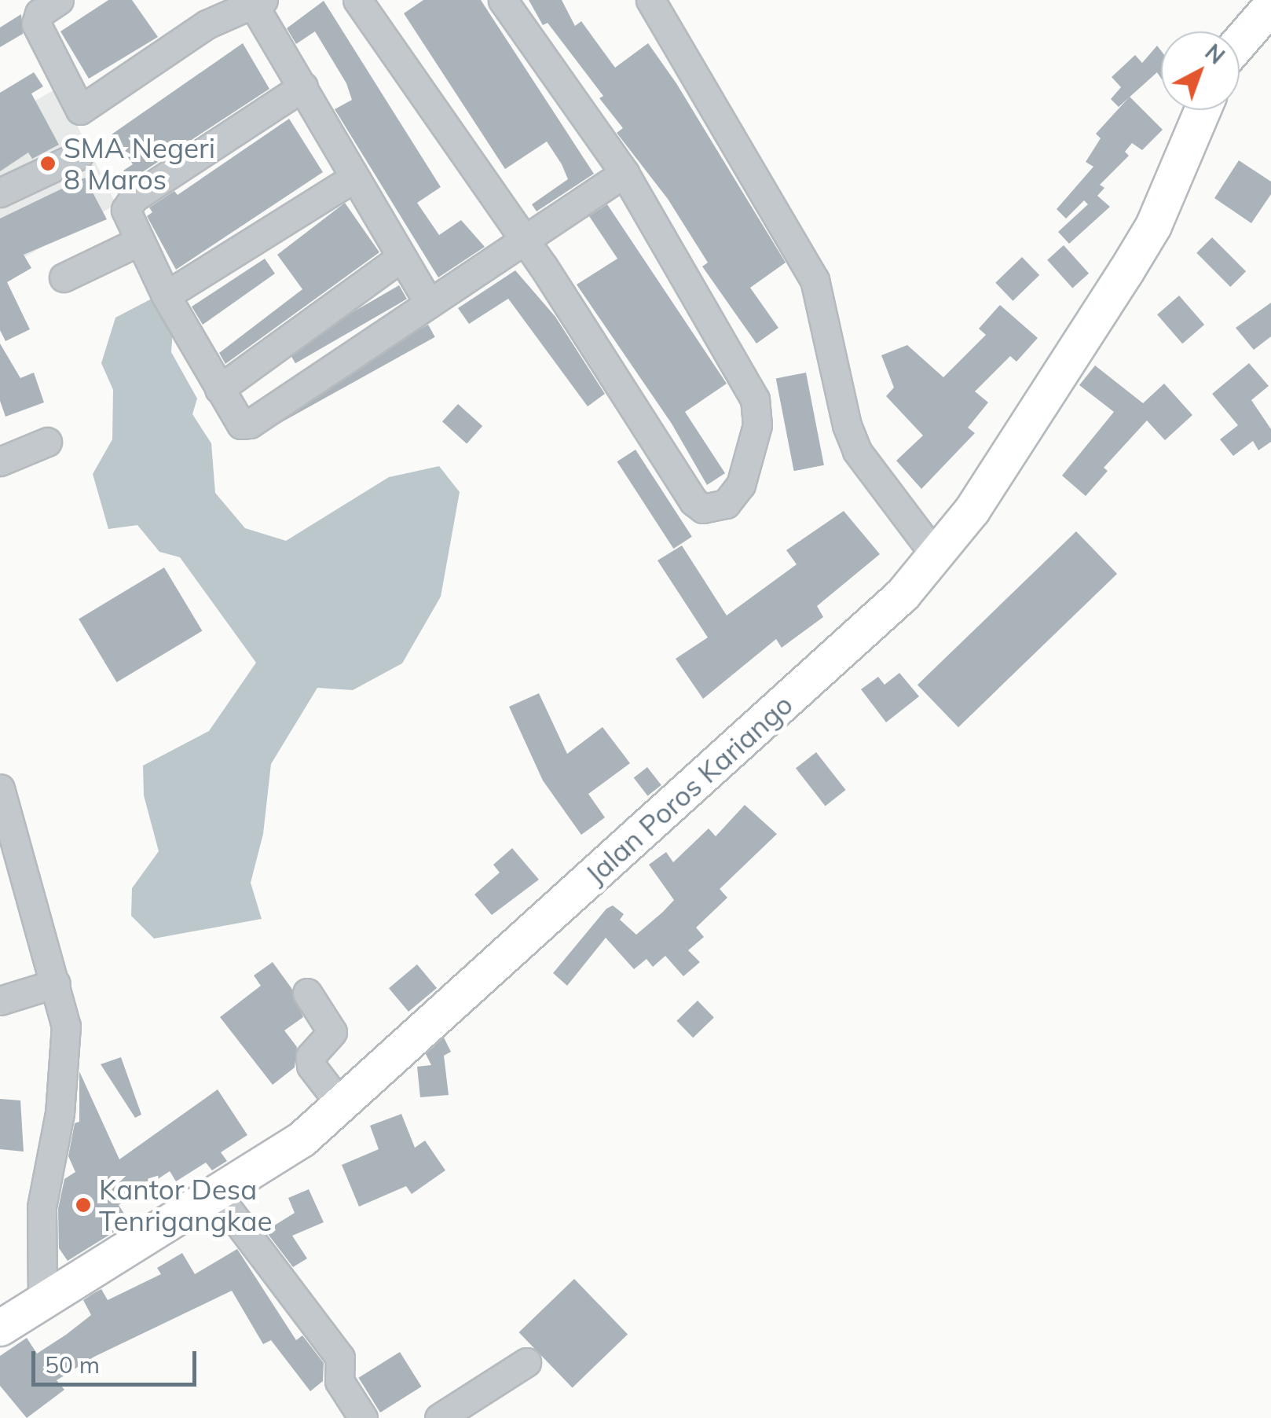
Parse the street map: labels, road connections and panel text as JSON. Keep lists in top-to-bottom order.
{
  "streets": {
    "main road": ["Jalan Poros Kariango"]
  },
  "places": ["SMA Negeri 8 Maros", "Kantor Desa Tenrigangkae"],
  "scale_bar": "50 m",
  "north": "top right"
}
